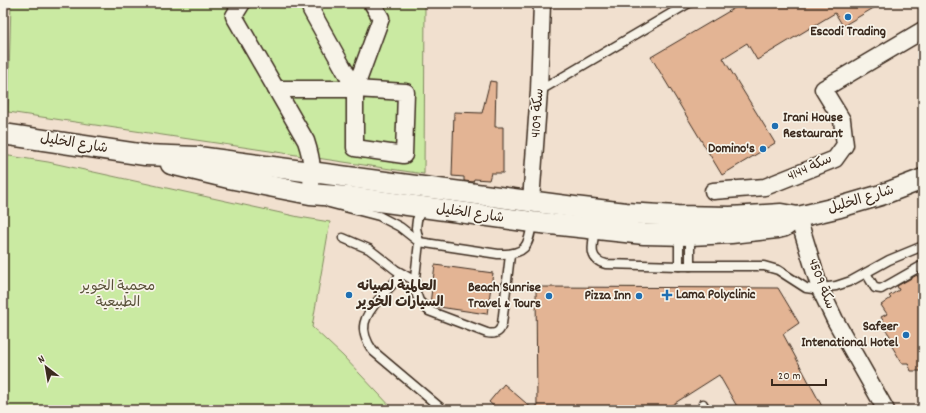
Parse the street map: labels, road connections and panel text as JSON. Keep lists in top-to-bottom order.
{
  "streets": {
    "street": [
      "سكة 4109",
      "شارع الخليل",
      "سكة 4144",
      "سكة 4509"
    ]
  },
  "crossings": [
    ["سكة 4109", "شارع الخليل"],
    ["شارع الخليل", "سكة 4509"]
  ],
  "parks": ["محمية الخوير الطبيعية"],
  "places": {
    "other": [
      "Escodi Trading",
      "Irani House Restaurant",
      "Domino's",
      "العالمية لصيانه السيارات الخوير",
      "Beach Sunrise Travel & Tours",
      "Pizza Inn",
      "Safeer Intenational Hotel"
    ],
    "health": ["Lama Polyclinic"]
  },
  "scale_bar": "20 m",
  "north": "top left"
}
